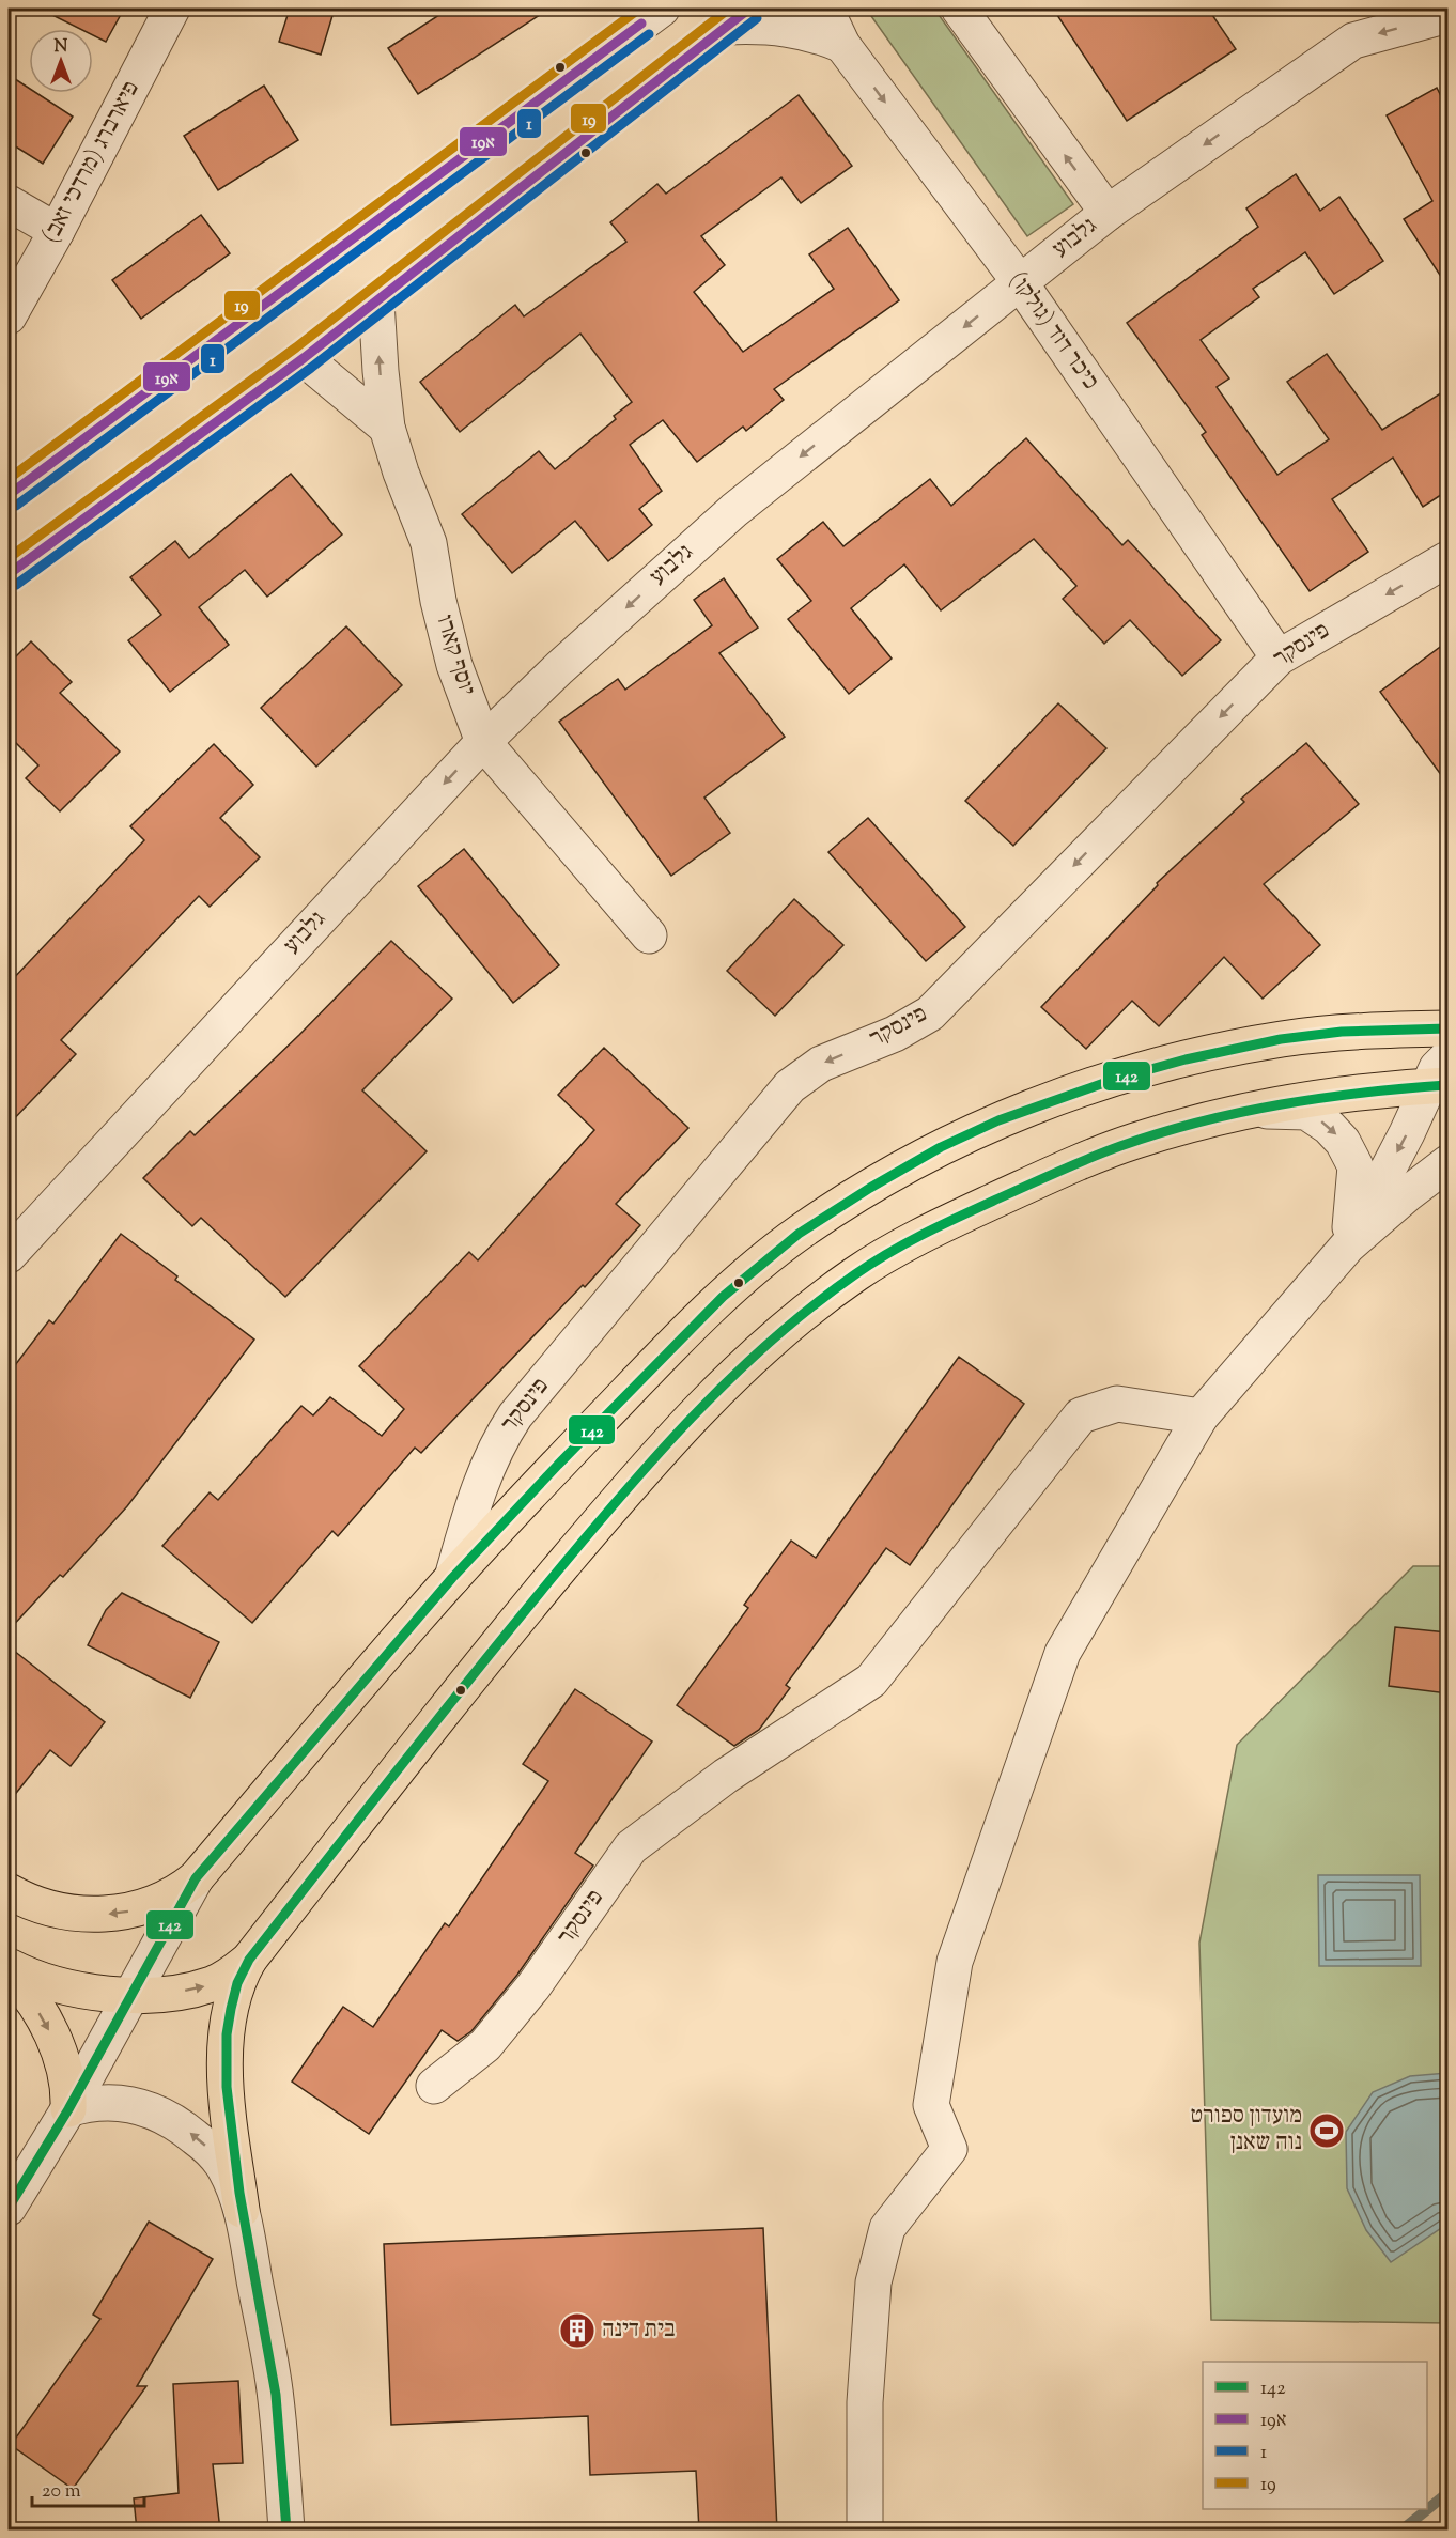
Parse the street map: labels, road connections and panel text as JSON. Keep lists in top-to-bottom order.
{
  "streets": {
    "street": [
      "פיארברג (מרדכי זאב)",
      "גלבוע",
      "כיכר דוד (גולקו)",
      "פינסקר",
      "יוסף קארו"
    ]
  },
  "crossings": [
    ["גלבוע", "כיכר דוד (גולקו)"],
    ["גלבוע", "יוסף קארו"],
    ["כיכר דוד (גולקו)", "פינסקר"]
  ],
  "one_way": ["גלבוע", "פינסקר"],
  "places": {
    "sports": ["מועדון ספורט נוה שאנן"],
    "building": ["בית דינה"]
  },
  "lines": [
    "transit line 19א",
    "transit line 19",
    "transit line 1",
    "transit line 142"
  ],
  "legend": [
    "142",
    "19א",
    "1",
    "19"
  ],
  "scale_bar": "20 m",
  "north": "top"
}
